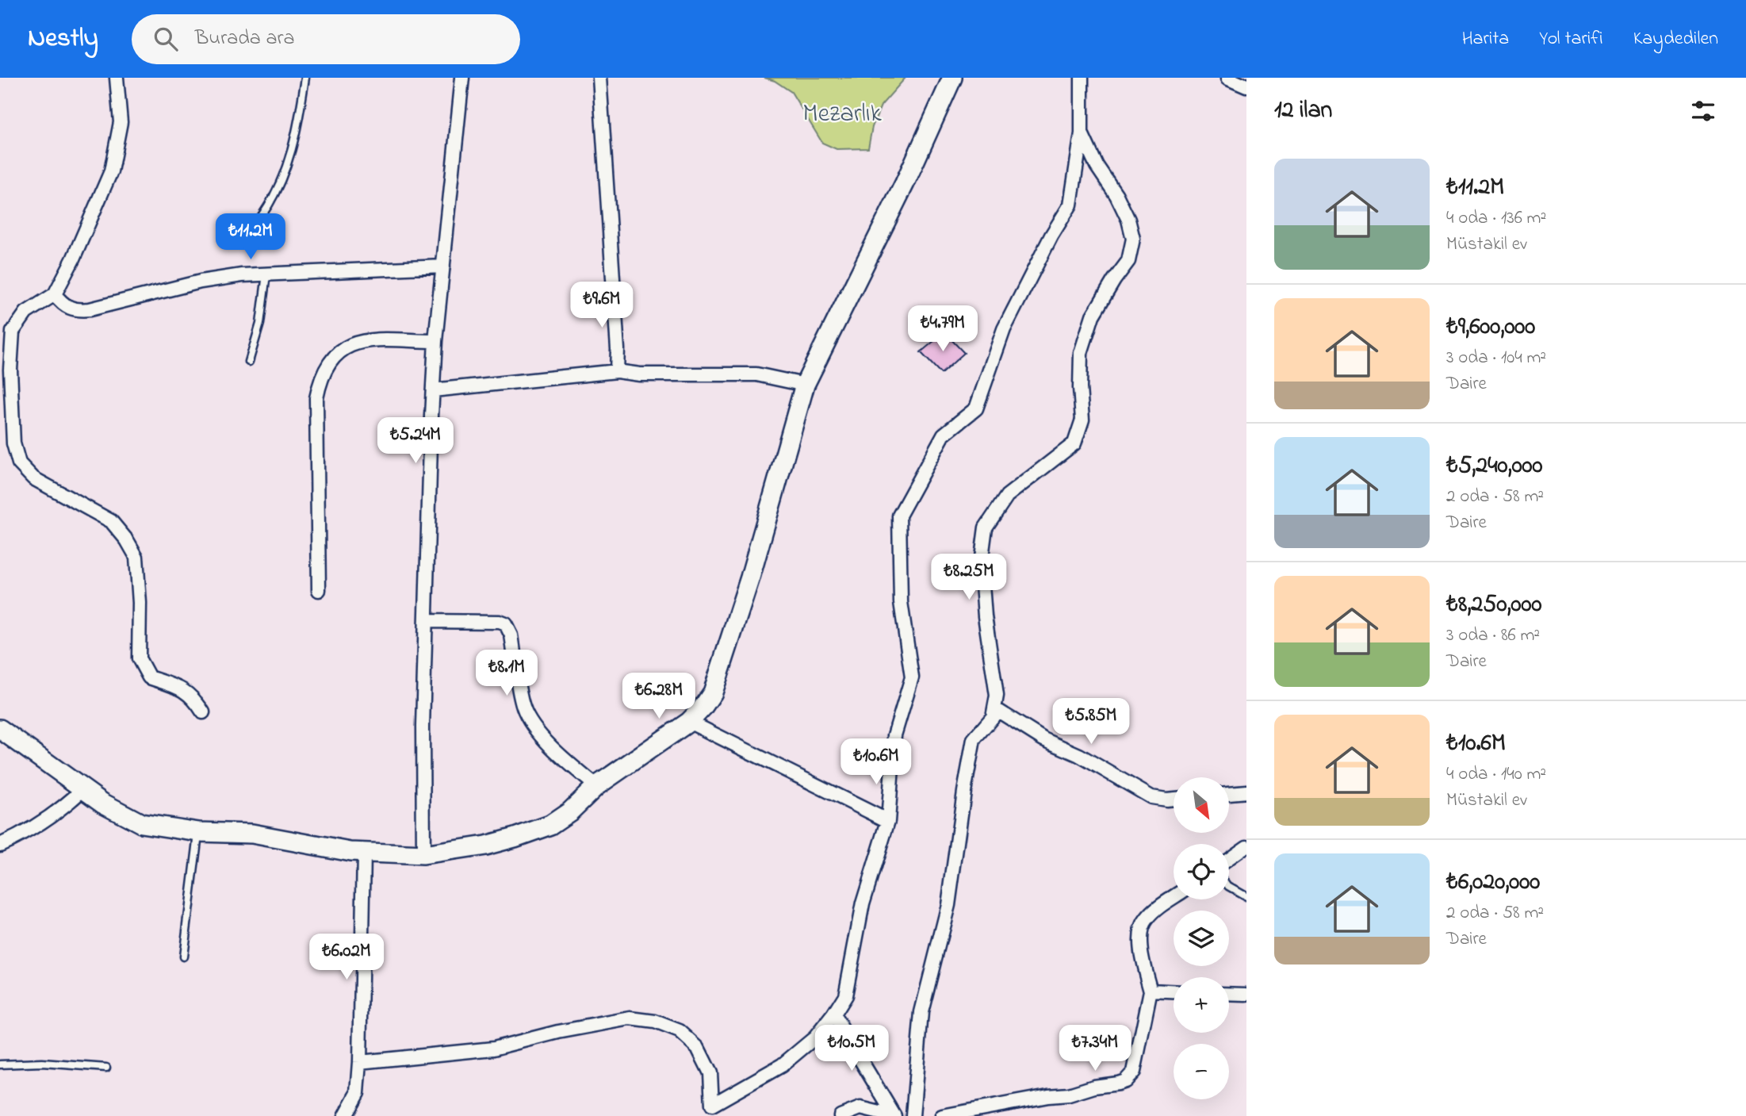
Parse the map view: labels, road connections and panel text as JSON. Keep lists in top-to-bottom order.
{
  "parks": ["Mezarlık"],
  "north": "bottom right",
  "page": {
    "header": "Nestly",
    "search": "Burada ara",
    "nav": ["Harita", "Yol tarifi", "Kaydedilen"],
    "heading": "12 ilan",
    "list": [
      {
        "name": "₺11.2M",
        "note": "4 oda · 136 m² · Müstakil ev"
      },
      {
        "name": "₺9,600,000",
        "note": "3 oda · 104 m² · Daire"
      },
      {
        "name": "₺5,240,000",
        "note": "2 oda · 58 m² · Daire"
      },
      {
        "name": "₺8,250,000",
        "note": "3 oda · 86 m² · Daire"
      },
      {
        "name": "₺10.6M",
        "note": "4 oda · 140 m² · Müstakil ev"
      },
      {
        "name": "₺6,020,000",
        "note": "2 oda · 58 m² · Daire"
      }
    ],
    "price": [
      "₺11.2M",
      "₺9.6M",
      "₺4.79M",
      "₺5.24M",
      "₺8.25M",
      "₺8.1M",
      "₺6.28M",
      "₺5.85M",
      "₺10.6M",
      "₺6.02M",
      "₺10.5M",
      "₺7.34M"
    ],
    "map_buttons": ["+", "−"]
  }
}
